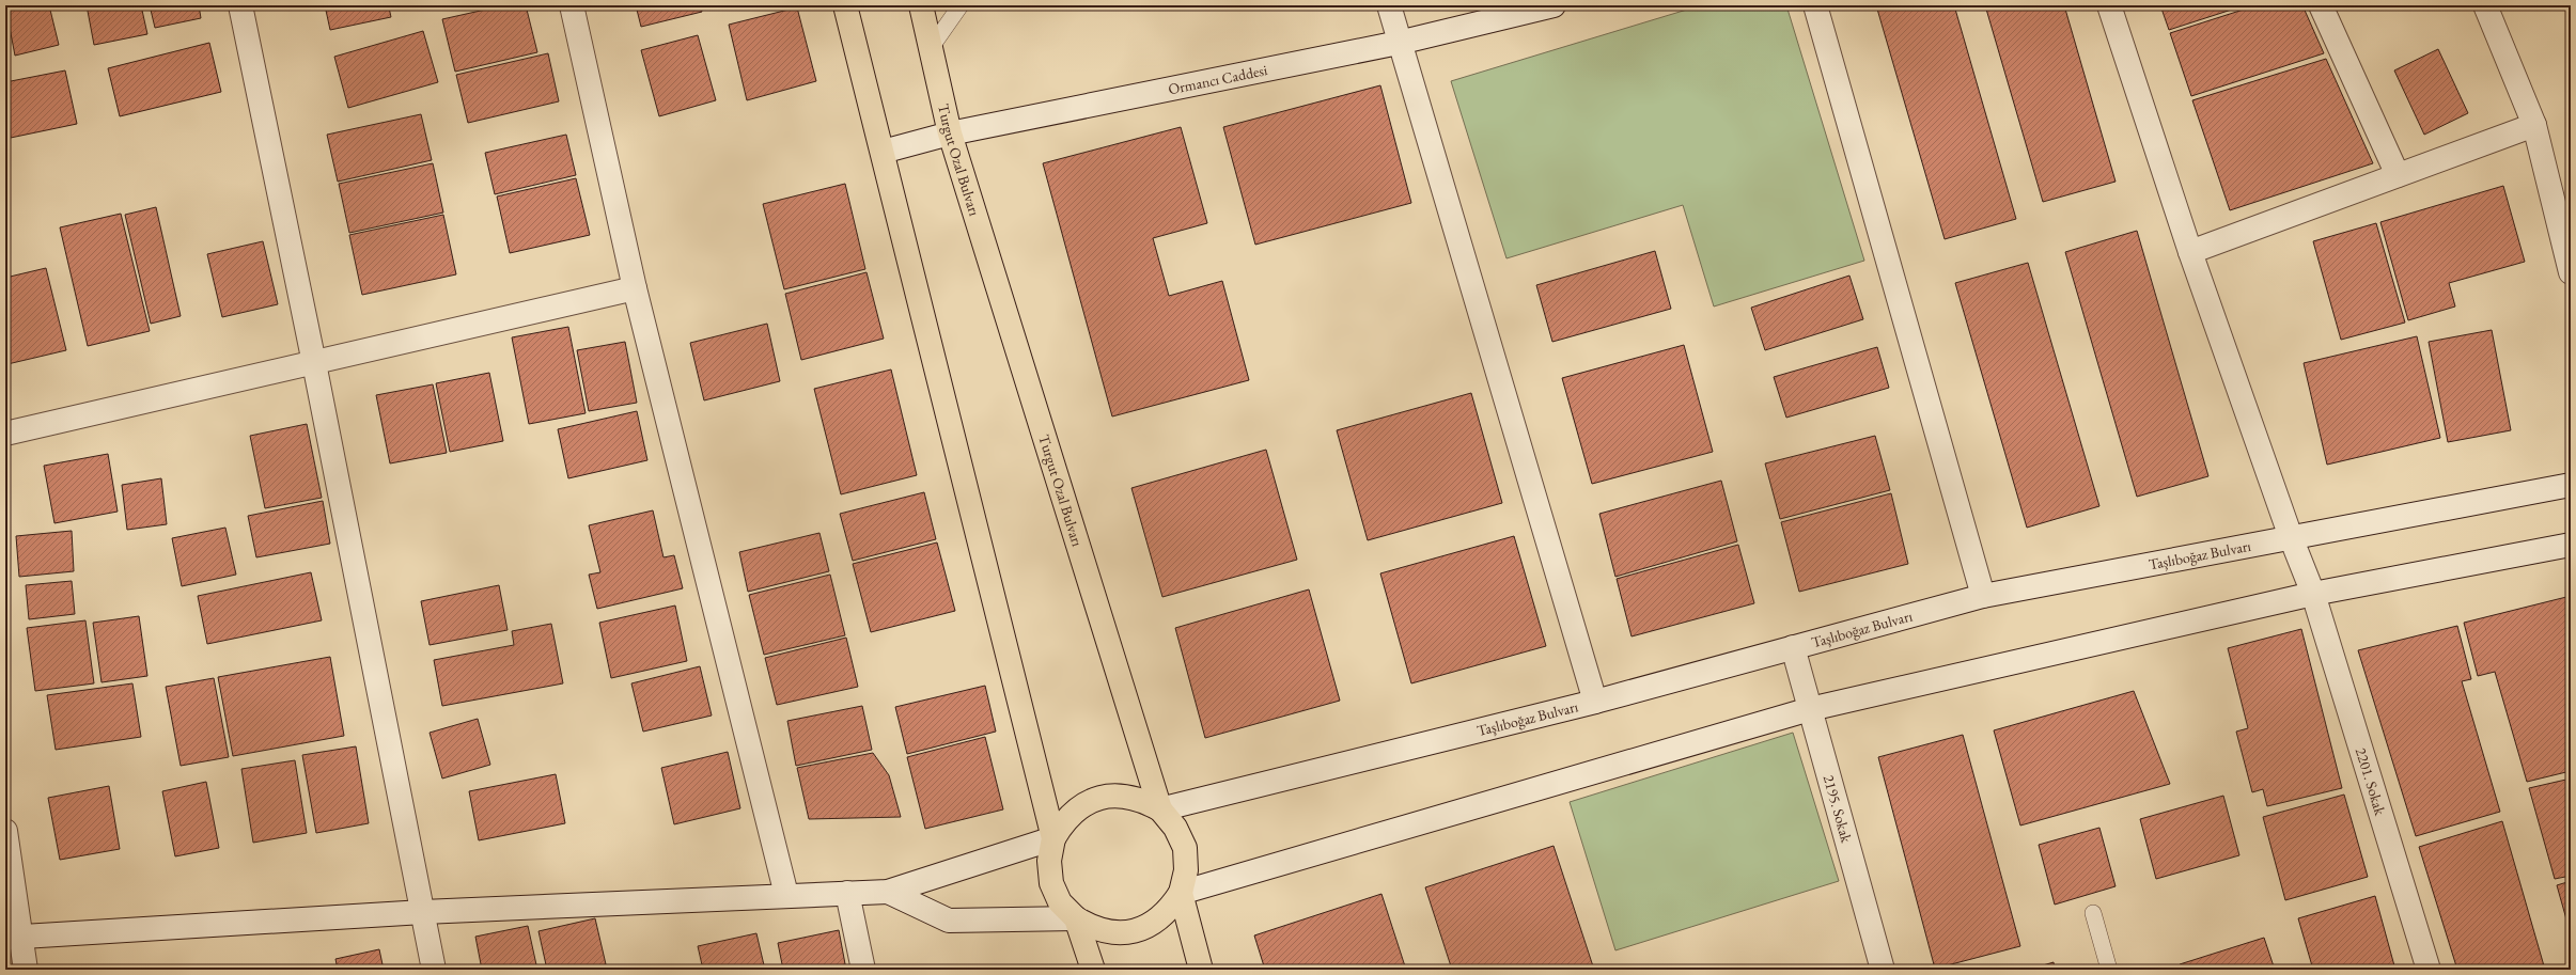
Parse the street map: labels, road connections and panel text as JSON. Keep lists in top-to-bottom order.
{
  "streets": {
    "main road": ["Turgut Ozal Bulvarı"],
    "street": [
      "Ormancı Caddesi",
      "Taşlıboğaz Bulvarı",
      "2201. Sokak",
      "2195. Sokak"
    ]
  },
  "crossings": [
    ["Ormancı Caddesi", "Turgut Ozal Bulvarı"],
    ["Turgut Ozal Bulvarı", "Taşlıboğaz Bulvarı"],
    ["Taşlıboğaz Bulvarı", "2201. Sokak"],
    ["Taşlıboğaz Bulvarı", "2195. Sokak"]
  ]
}
